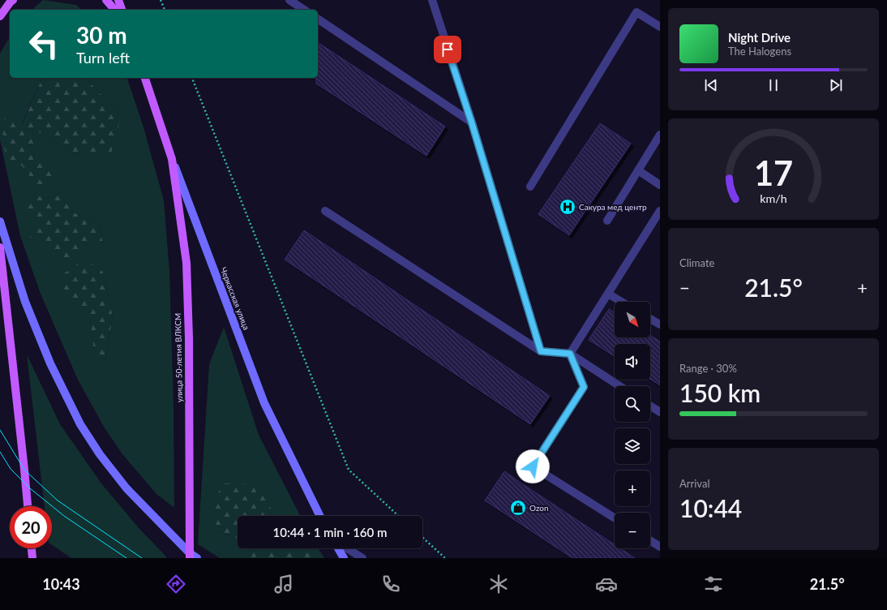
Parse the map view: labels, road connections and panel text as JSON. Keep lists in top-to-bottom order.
{
  "streets": {
    "main road": ["Черкасская улица", "улица 50-летия ВЛКСМ"]
  },
  "crossings": [
    ["Черкасская улица", "улица 50-летия ВЛКСМ"]
  ],
  "places": {
    "hospital": ["Сакура мед центр"],
    "shop": ["Ozon"]
  },
  "north": "bottom right",
  "page": {
    "turn": ["30 m", "Turn left"],
    "song": ["Night Drive", "The Halogens"],
    "tile": [
      "Climate",
      ["Range · 30%", "150 km"],
      ["Arrival", "10:44"]
    ],
    "heat": ["−", "21.5°", "+"],
    "map_buttons": ["+", "−"],
    "limit": "20",
    "trip": "10:44 · 1 min · 160 m",
    "tabs": ["10:43", "21.5°"],
    "gauge": ["17", "km/h"]
  }
}
